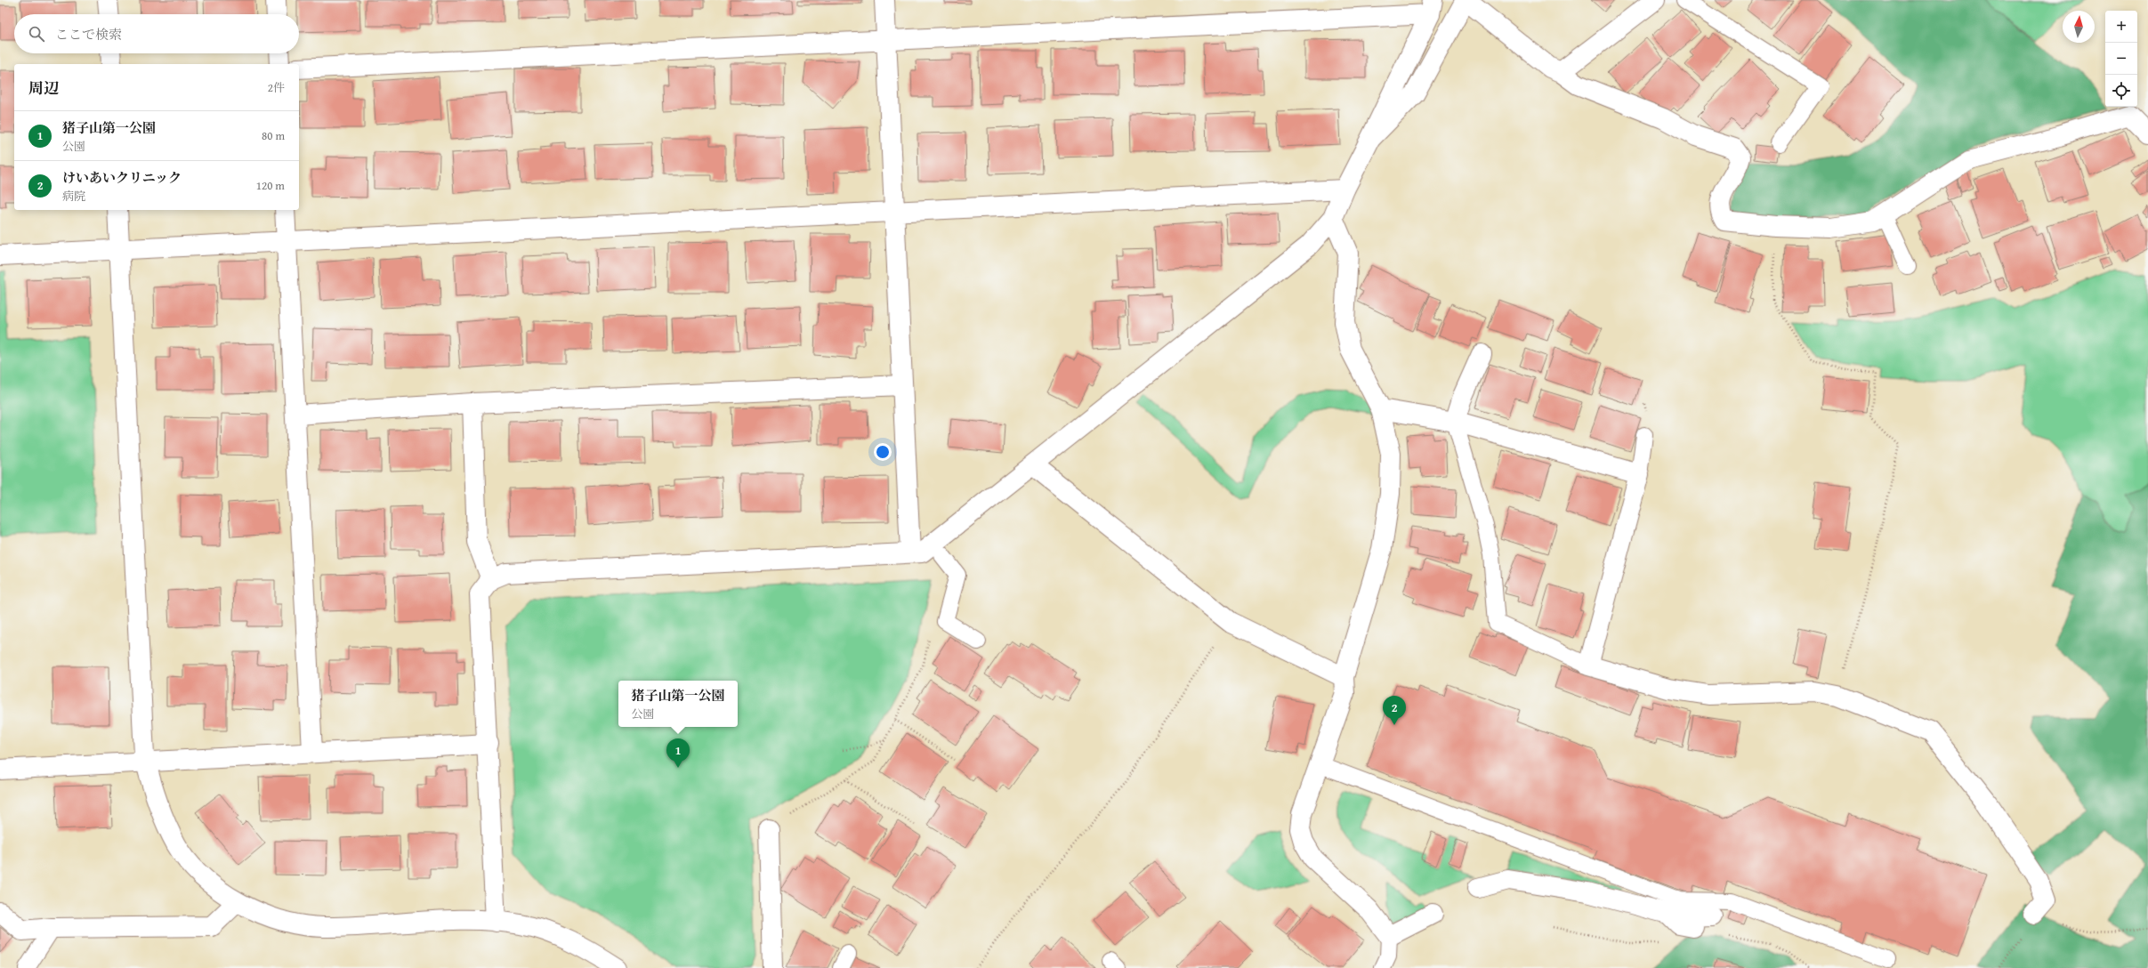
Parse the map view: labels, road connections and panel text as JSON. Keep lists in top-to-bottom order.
{
  "north": "top",
  "page": {
    "map_buttons": ["+", "−"],
    "search": "ここで検索",
    "heading": ["周辺", "2件"],
    "list": [
      {
        "mark": "1",
        "name": "猪子山第一公園",
        "note": "公園",
        "value": "80 m"
      },
      {
        "mark": "2",
        "name": "けいあいクリニック",
        "note": "病院",
        "value": "120 m"
      }
    ],
    "popup": ["猪子山第一公園", "公園"],
    "pins": ["2", "1"]
  }
}
